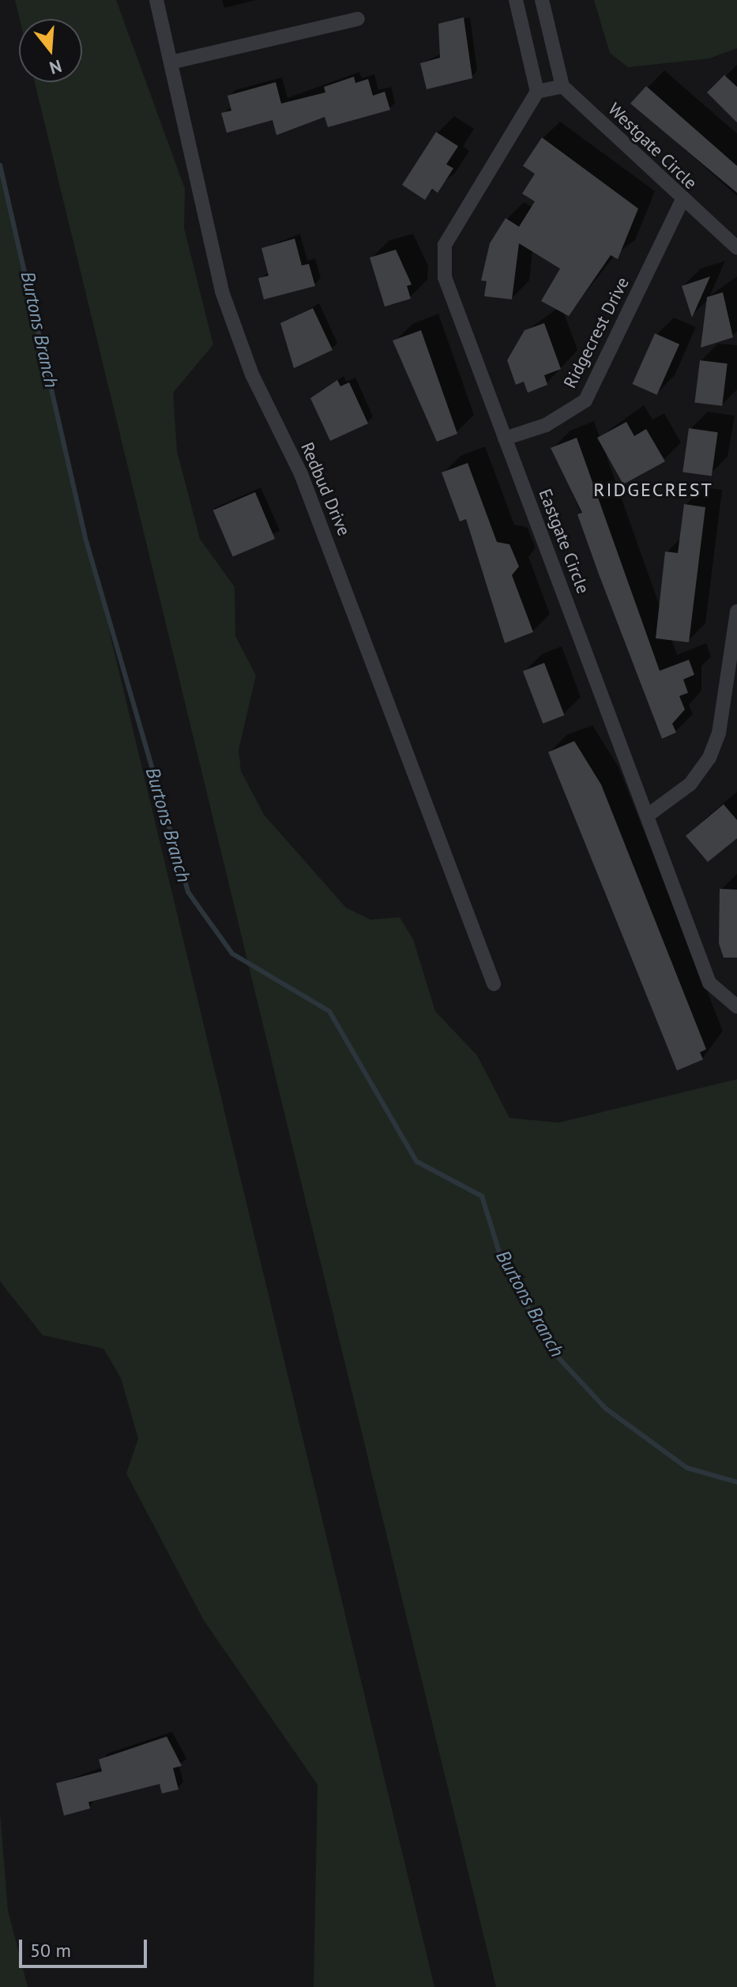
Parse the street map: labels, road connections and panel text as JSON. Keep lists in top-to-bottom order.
{
  "streets": {
    "street": [
      "Westgate Circle",
      "Ridgecrest Drive",
      "Redbud Drive",
      "Eastgate Circle"
    ]
  },
  "crossings": [
    ["Westgate Circle", "Ridgecrest Drive"],
    ["Ridgecrest Drive", "Eastgate Circle"]
  ],
  "districts": ["RIDGECREST"],
  "water": ["Burtons Branch"],
  "scale_bar": "50 m",
  "north": "bottom"
}
